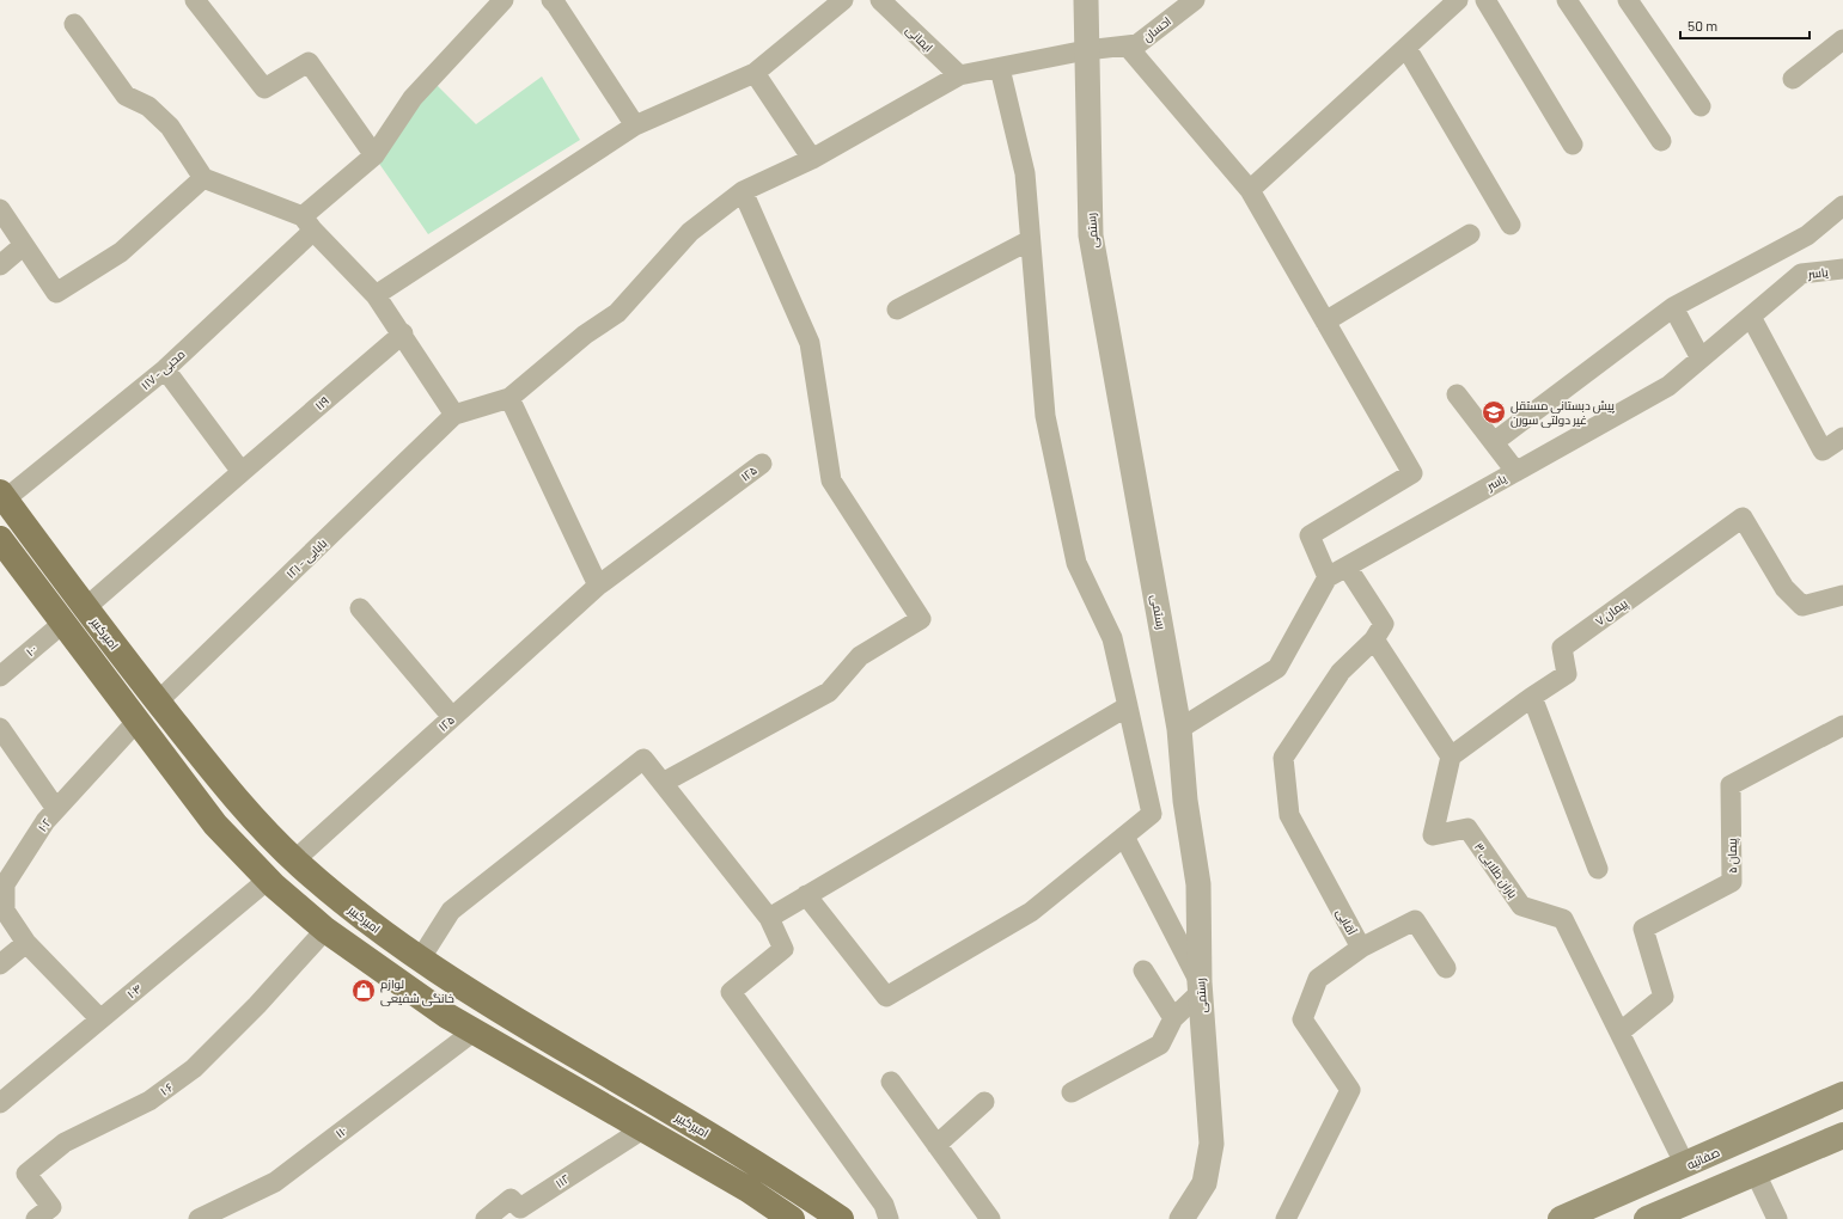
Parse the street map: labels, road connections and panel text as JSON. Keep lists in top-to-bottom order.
{
  "streets": {
    "main road": ["امیرکبیر", "صفائیه"],
    "street": [
      "احسان",
      "ایمانی",
      "رستمی",
      "یاسر",
      "محبی - ۱۱۷",
      "۱۱۹",
      "۱۲۵",
      "بابایی - ۱۲۱",
      "پیمان ۷",
      "۱۰۰",
      "۱۰۲",
      "پیمان ۵",
      "باران طلایی ۳",
      "آقایی",
      "۱۰۴",
      "۱۰۶",
      "۱۱۰",
      "۱۱۲"
    ]
  },
  "crossings": [
    ["احسان", "ایمانی"],
    ["احسان", "رستمی"],
    ["محبی - ۱۱۷", "امیرکبیر"],
    ["۱۱۹", "امیرکبیر"],
    ["۱۲۵", "امیرکبیر"],
    ["بابایی - ۱۲۱", "امیرکبیر"],
    ["۱۰۲", "۱۰۴"],
    ["پیمان ۵", "باران طلایی ۳"],
    ["باران طلایی ۳", "صفائیه"]
  ],
  "places": {
    "school or university": ["پیش دبستانی مستقل غیر دولتی سورن"],
    "shop": ["لوازم خانگی شفیعی"]
  },
  "scale_bar": "50 m"
}
